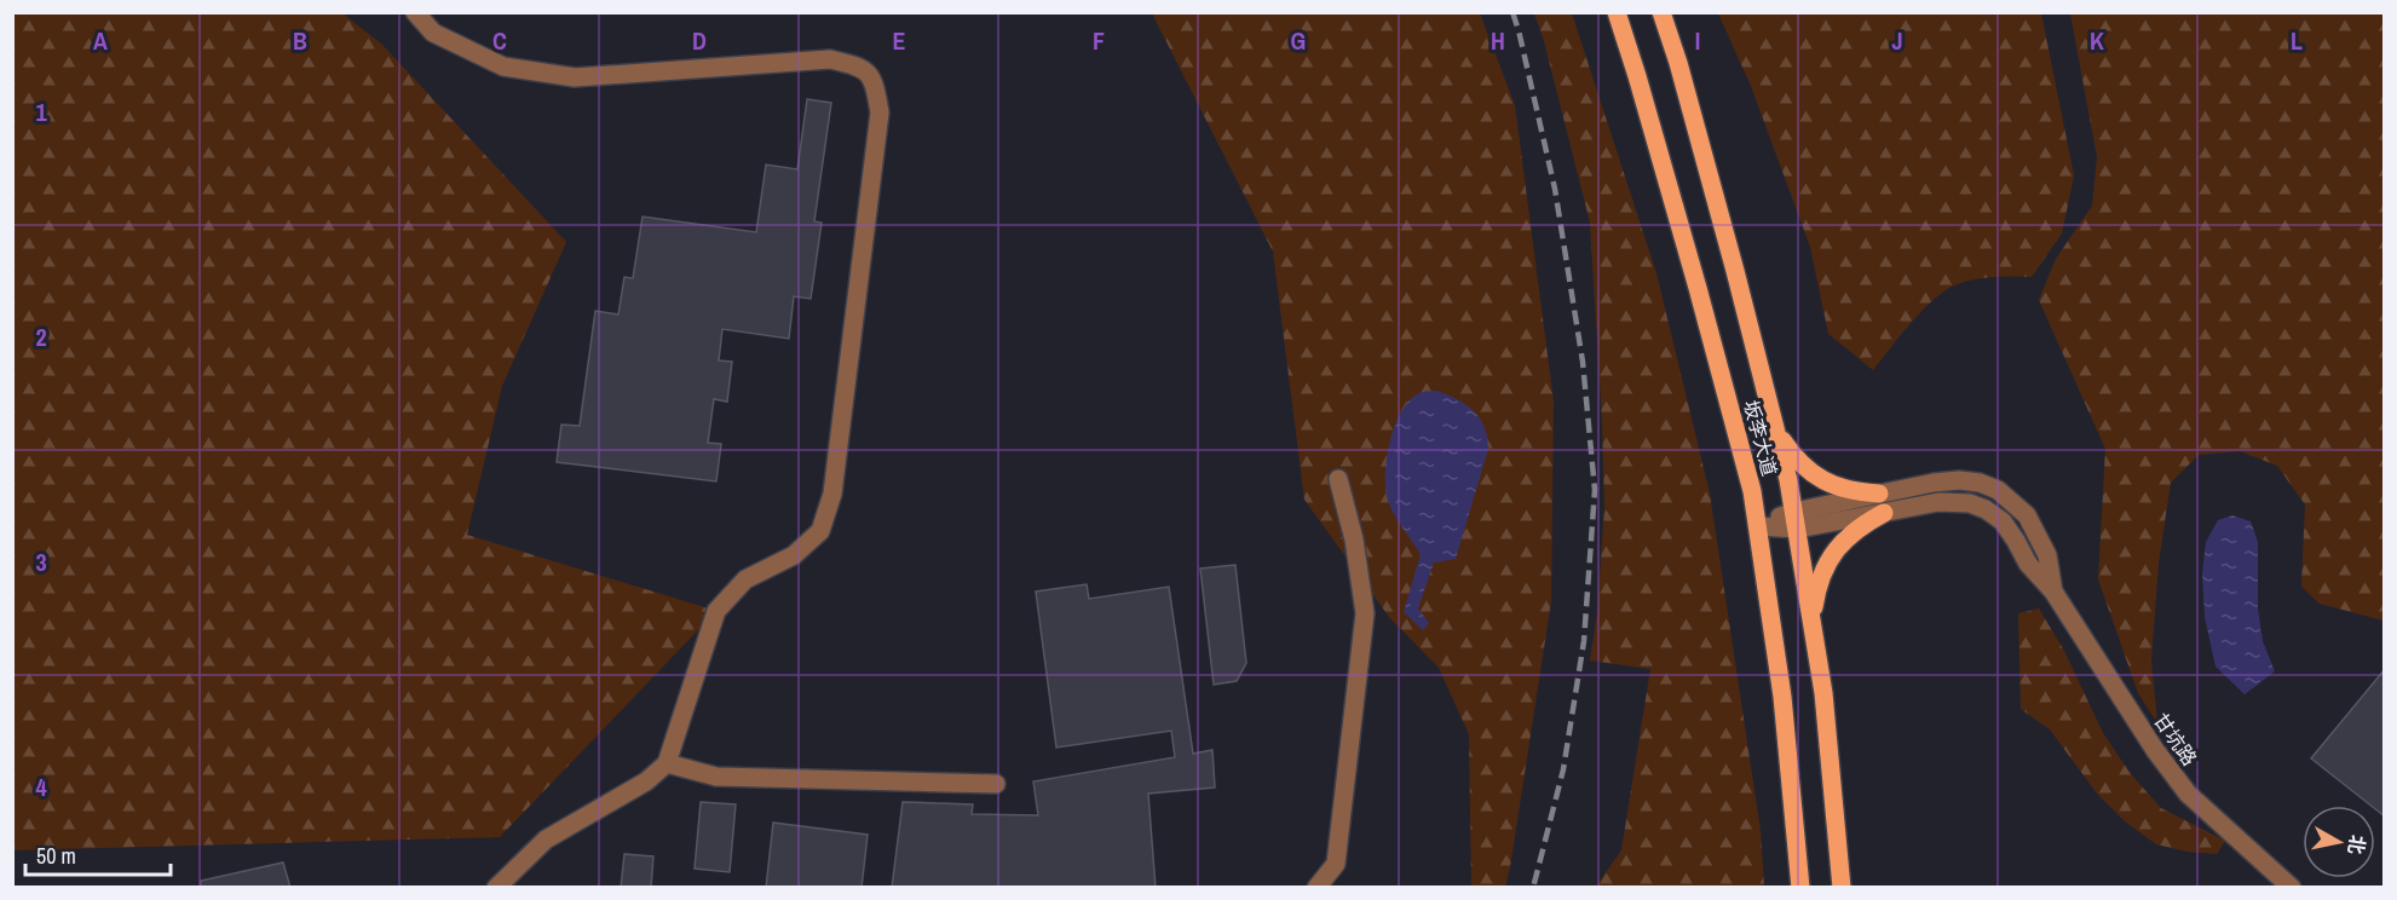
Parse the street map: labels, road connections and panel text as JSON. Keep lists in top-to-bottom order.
{
  "streets": {
    "main road": ["坂李大道"],
    "street": ["甘坑路"]
  },
  "scale_bar": "50 m",
  "north": "right",
  "grid": {
    "columns": [
      "A",
      "B",
      "C",
      "D",
      "E",
      "F",
      "G",
      "H",
      "I",
      "J",
      "K",
      "L"
    ],
    "rows": [
      "1",
      "2",
      "3",
      "4"
    ]
  }
}
